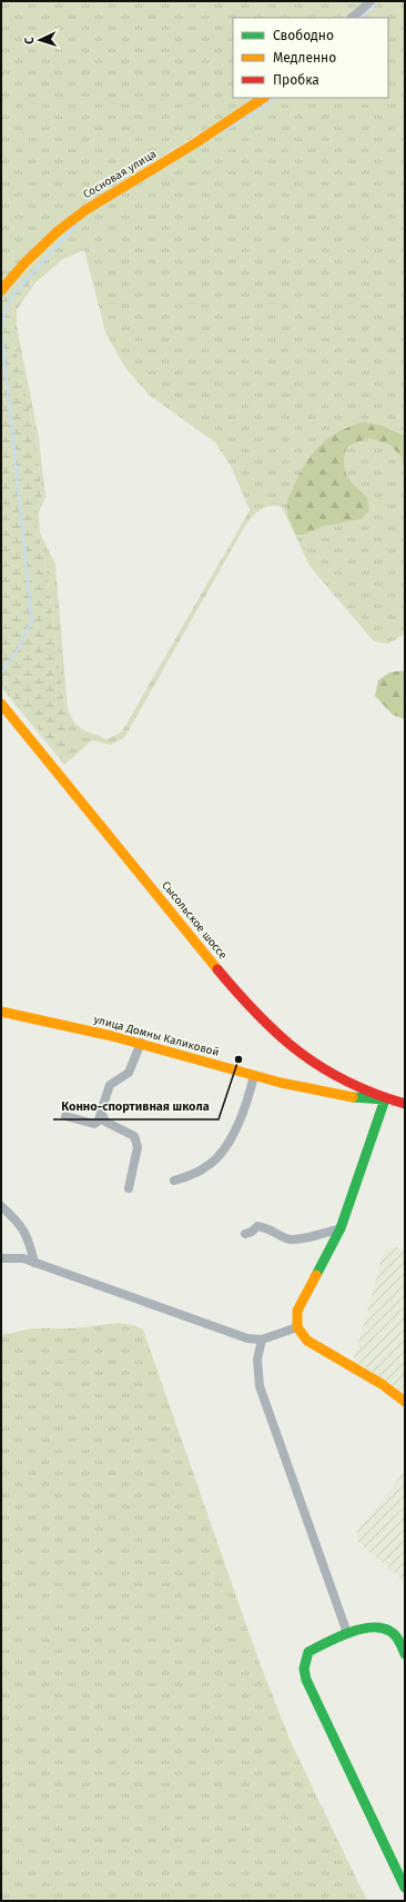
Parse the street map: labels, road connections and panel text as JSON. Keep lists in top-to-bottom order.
{
  "streets": {
    "main road": ["Сосновая улица", "Сысольское шоссе", "улица Домны Каликовой"]
  },
  "crossings": [
    ["Сысольское шоссе", "улица Домны Каликовой"]
  ],
  "places": ["Конно-спортивная школа"],
  "legend": ["Свободно", "Медленно", "Пробка"],
  "north": "left"
}
